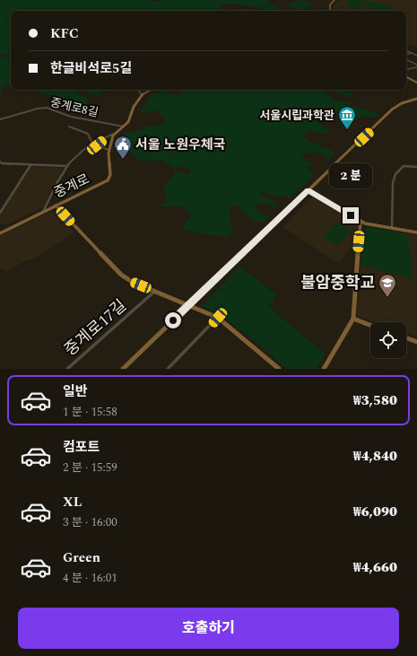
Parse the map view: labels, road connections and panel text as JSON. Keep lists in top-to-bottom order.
{
  "streets": {
    "street": ["중계로8길", "중계로", "중계로17길"]
  },
  "crossings": [
    ["중계로8길", "중계로"]
  ],
  "places": {
    "museum": ["서울시립과학관"],
    "public building": ["서울 노원우체국"],
    "school or university": ["불암중학교"]
  },
  "page": {
    "banner": ["KFC", "한글비석로5길"],
    "bubble": "2 분",
    "list": [
      {
        "name": "일반",
        "note": "1 분 · 15:58",
        "value": "₩3,580"
      },
      {
        "name": "컴포트",
        "note": "2 분 · 15:59",
        "value": "₩4,840"
      },
      {
        "name": "XL",
        "note": "3 분 · 16:00",
        "value": "₩6,090"
      },
      {
        "name": "Green",
        "note": "4 분 · 16:01",
        "value": "₩4,660"
      }
    ],
    "buttons": "호출하기"
  }
}
